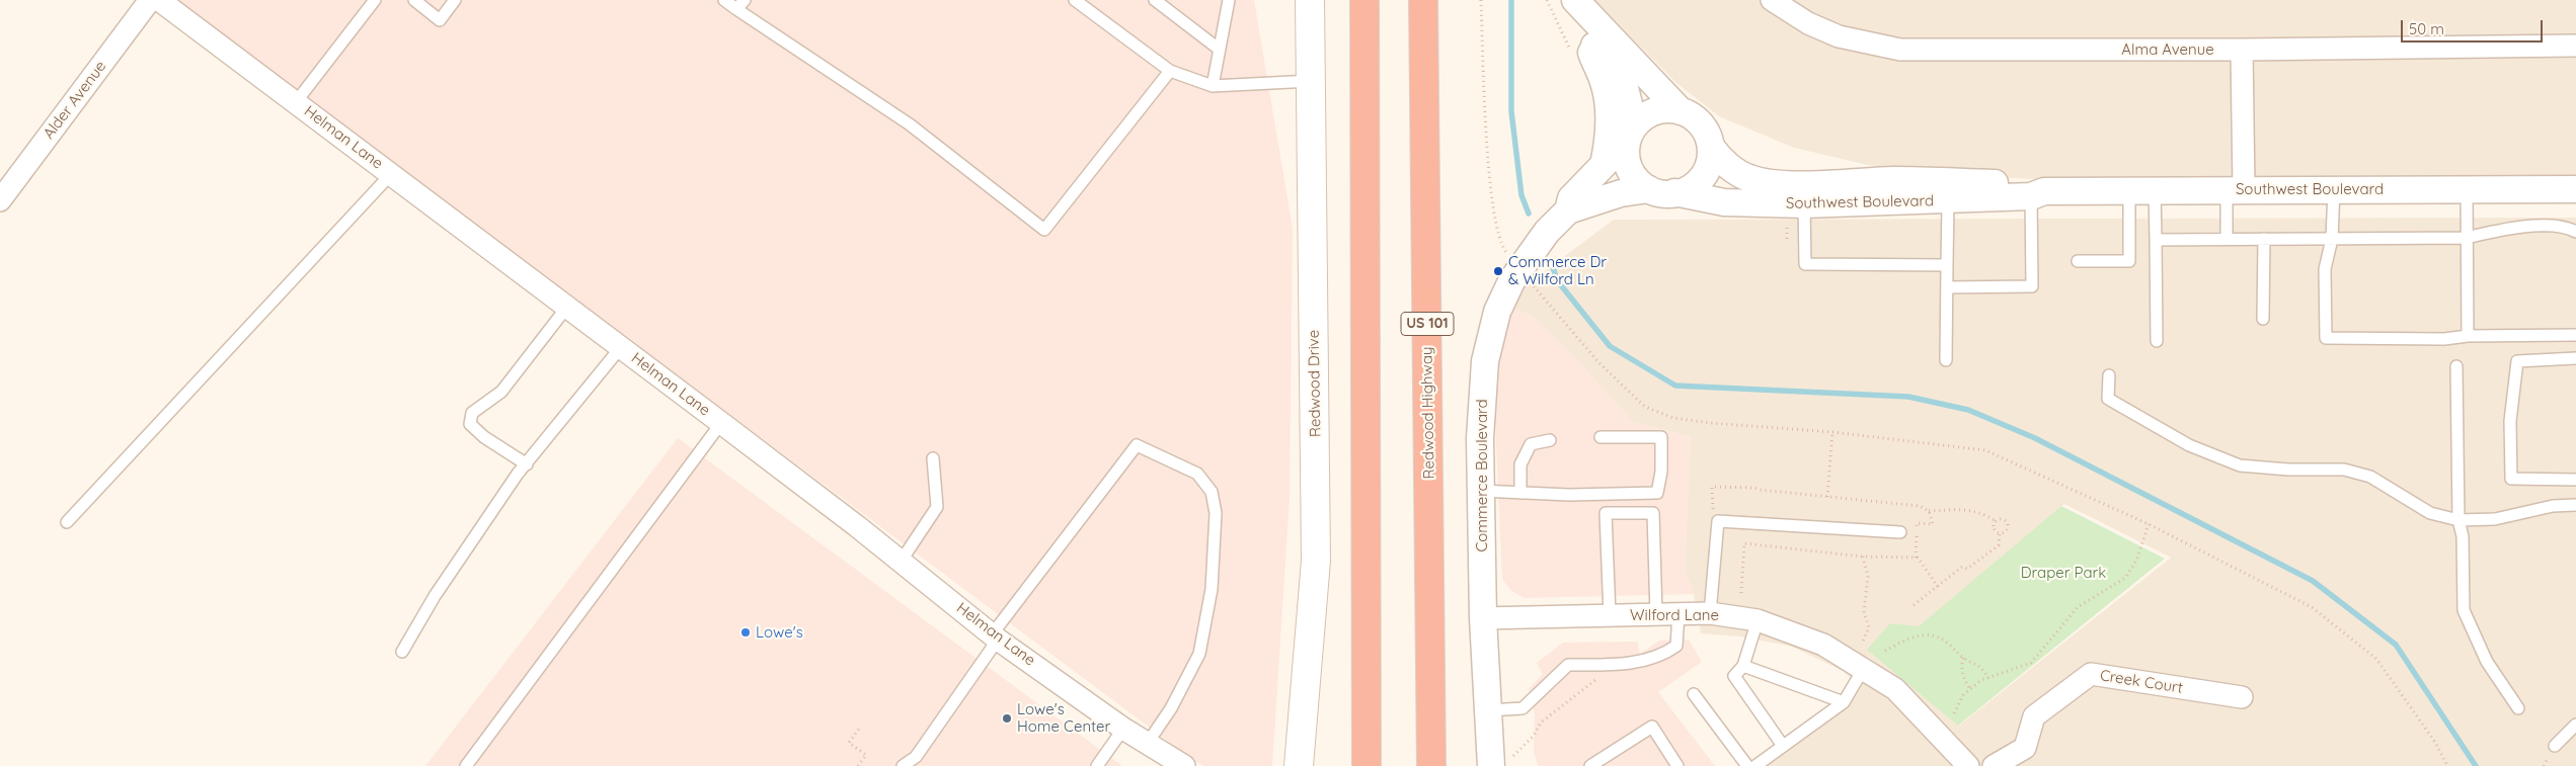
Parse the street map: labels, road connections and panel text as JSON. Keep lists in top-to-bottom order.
{
  "streets": {
    "highway": ["US 101", "Redwood Highway"],
    "main road": ["Redwood Drive"],
    "street": [
      "Alma Avenue",
      "Alder Avenue",
      "Helman Lane",
      "Southwest Boulevard",
      "Commerce Boulevard",
      "Wilford Lane",
      "Creek Court"
    ]
  },
  "crossings": [
    ["Southwest Boulevard", "Commerce Boulevard"],
    ["Commerce Boulevard", "Wilford Lane"]
  ],
  "parks": ["Draper Park"],
  "places": ["Commerce Dr & Wilford Ln", "Lowe's", "Lowe's Home Center"],
  "scale_bar": "50 m"
}
